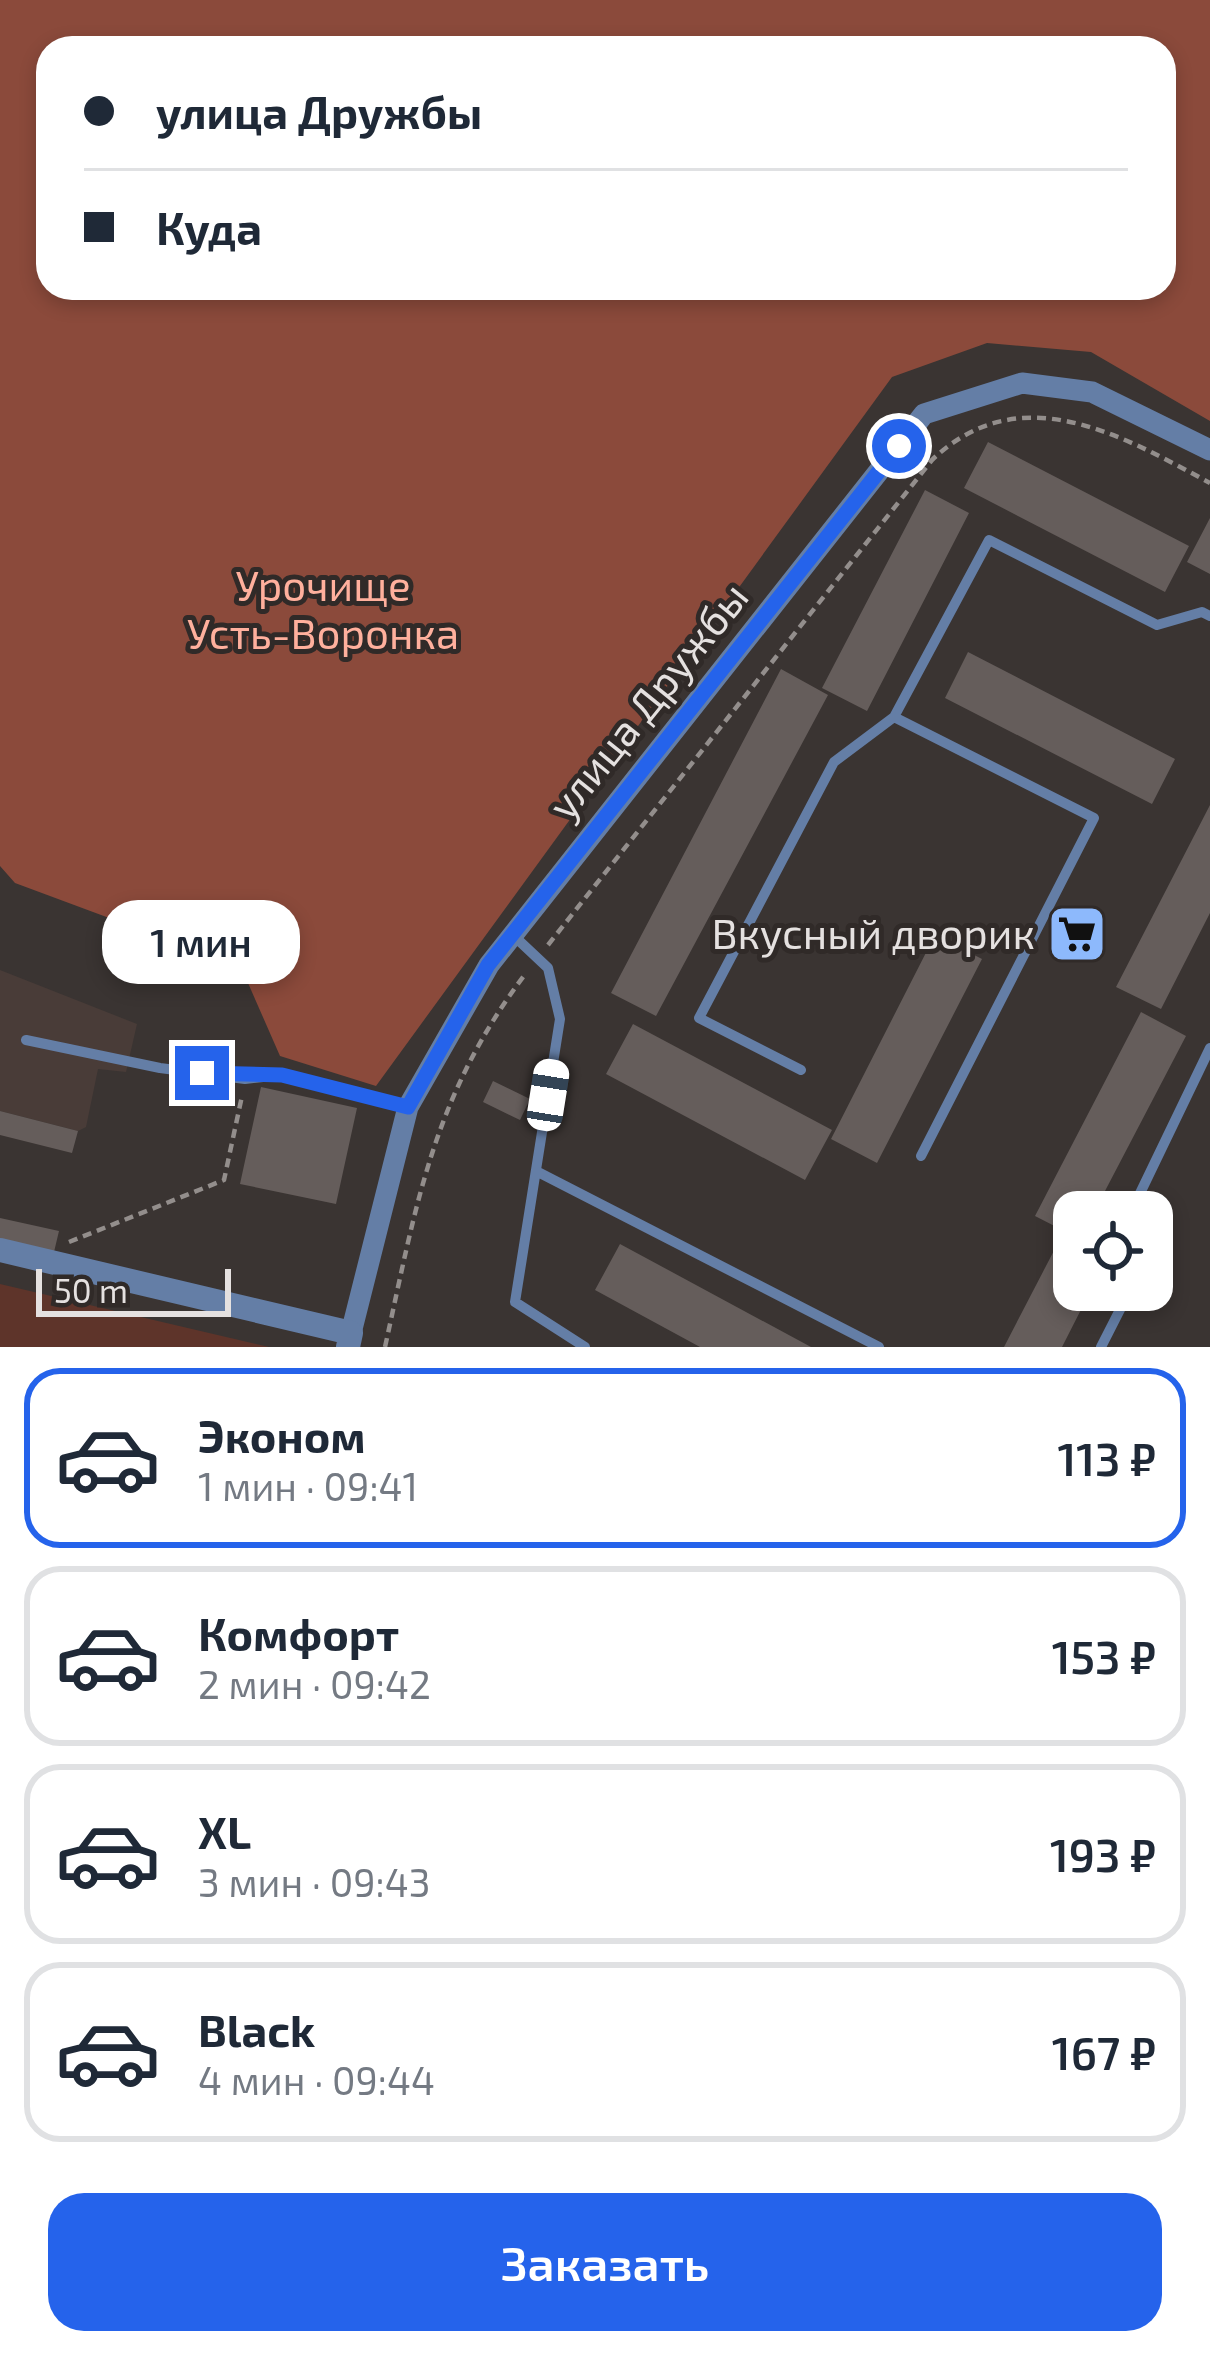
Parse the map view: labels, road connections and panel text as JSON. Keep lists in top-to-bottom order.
{
  "streets": {
    "street": ["улица Дружбы"]
  },
  "parks": ["Урочище Усть-Воронка"],
  "places": {
    "supermarket": ["Вкусный дворик"]
  },
  "scale_bar": "50 m",
  "page": {
    "banner": ["улица Дружбы", "Куда"],
    "bubble": "1 мин",
    "scale": "50 m",
    "list": [
      {
        "name": "Эконом",
        "note": "1 мин · 09:41",
        "value": "113 ₽"
      },
      {
        "name": "Комфорт",
        "note": "2 мин · 09:42",
        "value": "153 ₽"
      },
      {
        "name": "XL",
        "note": "3 мин · 09:43",
        "value": "193 ₽"
      },
      {
        "name": "Black",
        "note": "4 мин · 09:44",
        "value": "167 ₽"
      }
    ],
    "buttons": "Заказать"
  }
}
